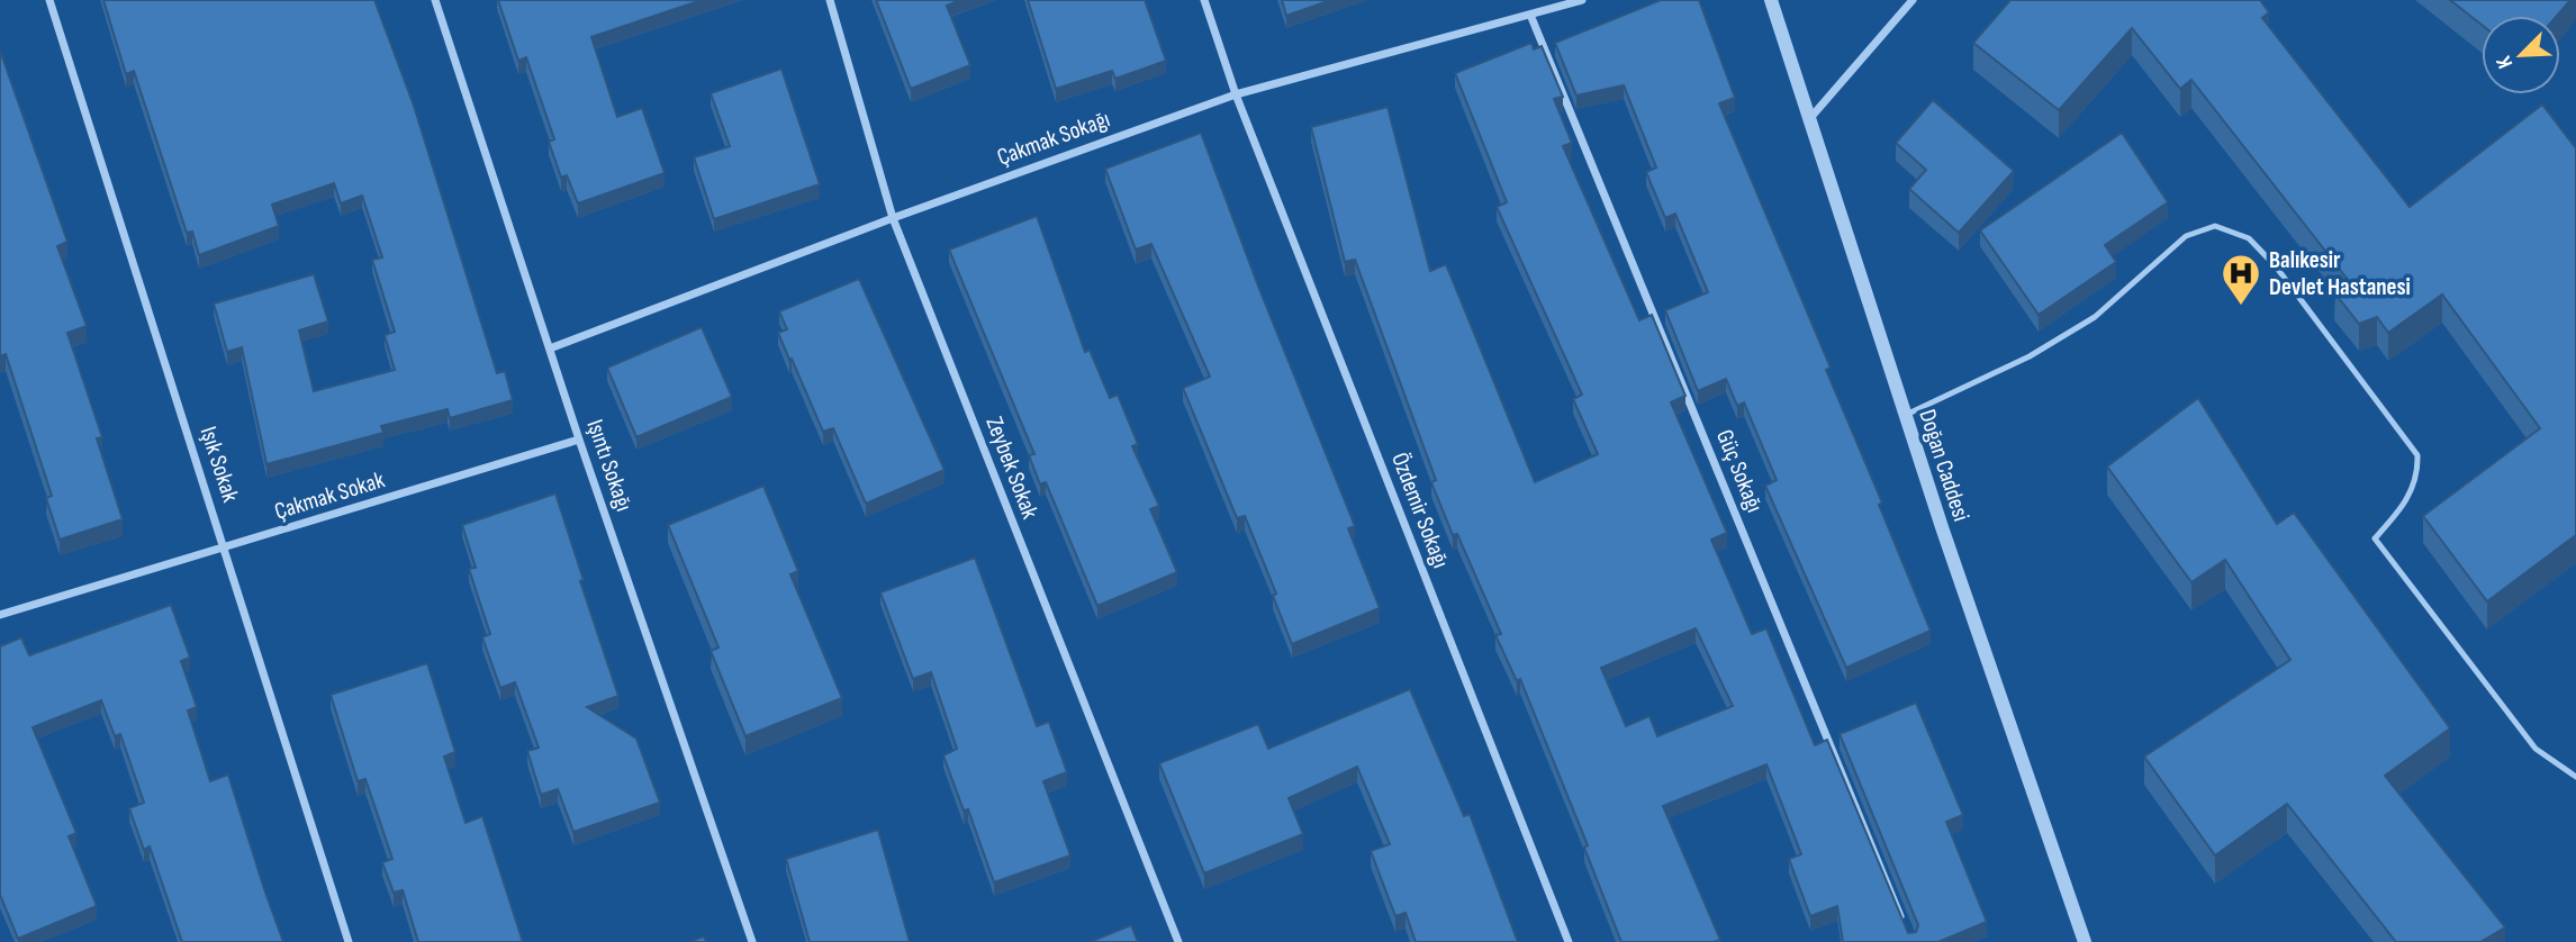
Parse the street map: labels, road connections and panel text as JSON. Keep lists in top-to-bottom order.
{
  "streets": {
    "street": [
      "Çakmak Sokağı",
      "Işık Sokak",
      "Işıntı Sokağı",
      "Doğan Caddesi",
      "Zeybek Sokak",
      "Güç Sokağı",
      "Çakmak Sokak",
      "Özdemir Sokağı"
    ]
  },
  "crossings": [
    ["Çakmak Sokağı", "Işıntı Sokağı"],
    ["Çakmak Sokağı", "Zeybek Sokak"],
    ["Çakmak Sokağı", "Güç Sokağı"],
    ["Çakmak Sokağı", "Özdemir Sokağı"],
    ["Işık Sokak", "Çakmak Sokak"],
    ["Işıntı Sokağı", "Çakmak Sokak"]
  ],
  "places": {
    "hospital": ["Balıkesir Devlet Hastanesi"]
  },
  "north": "bottom left"
}
